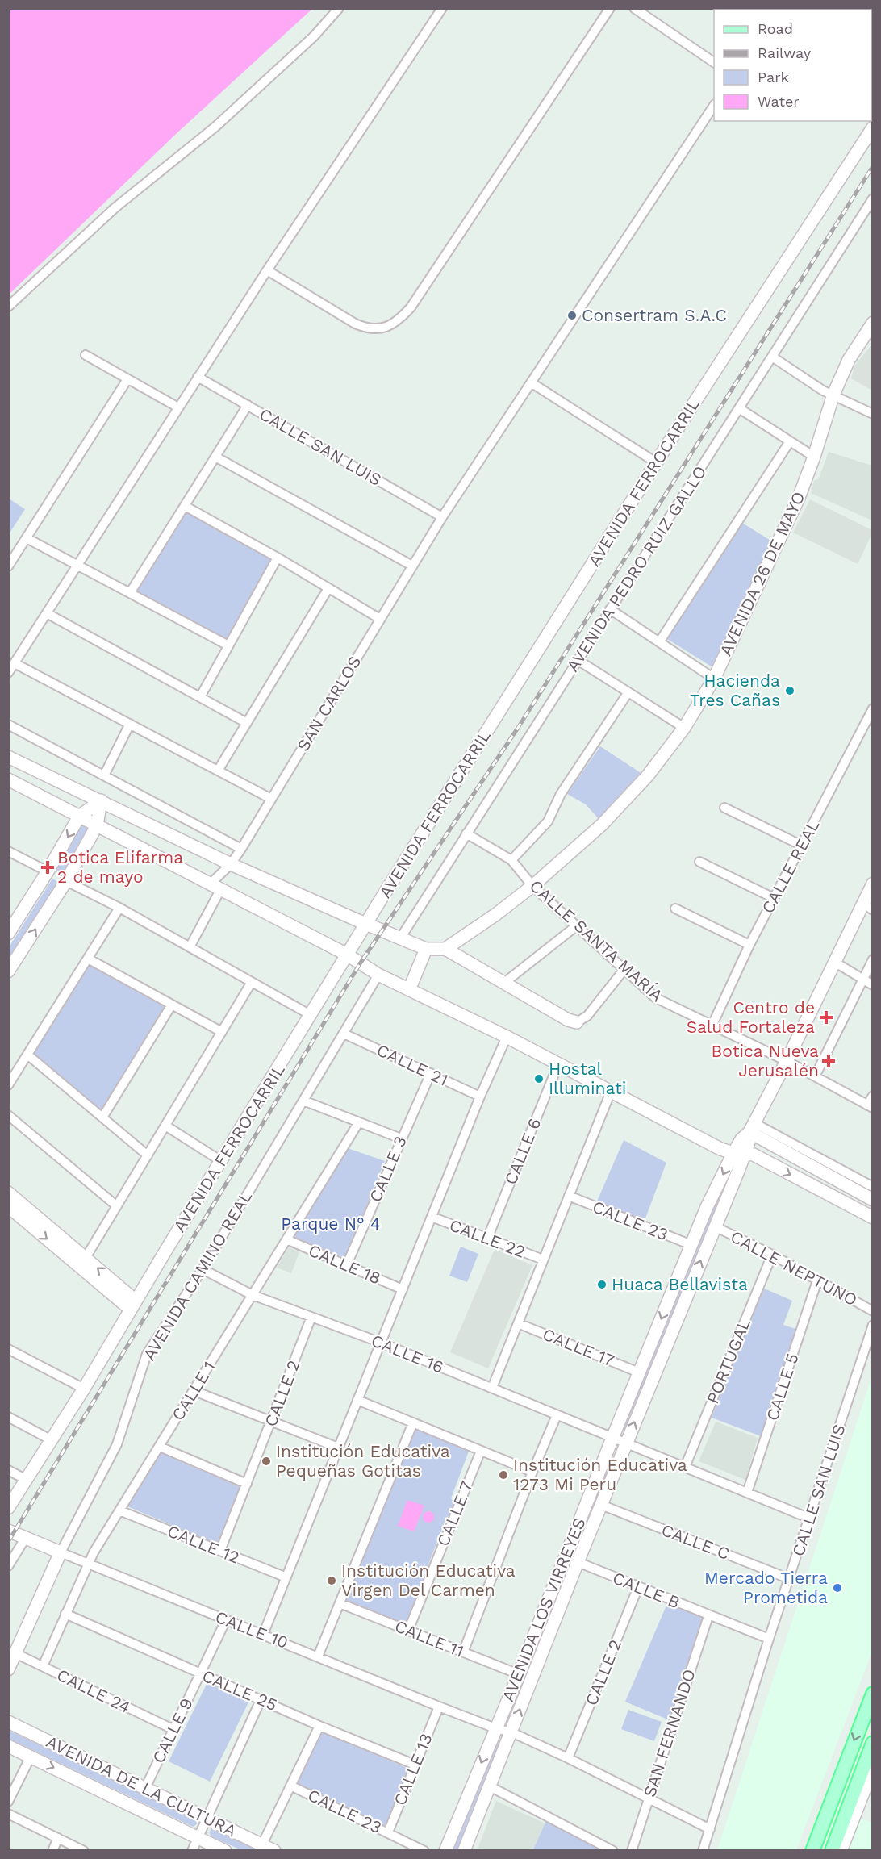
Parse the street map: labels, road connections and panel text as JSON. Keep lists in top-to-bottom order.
{
  "streets": {
    "street": [
      "CALLE SAN LUIS",
      "AVENIDA FERROCARRIL",
      "AVENIDA PEDRO RUIZ GALLO",
      "AVENIDA 26 DE MAYO",
      "SAN CARLOS",
      "CALLE REAL",
      "CALLE SANTA MARÍA",
      "CALLE 21",
      "CALLE 6",
      "CALLE 3",
      "CALLE 23",
      "CALLE 22",
      "CALLE 18",
      "CALLE NEPTUNO",
      "AVENIDA CAMINO REAL",
      "CALLE 17",
      "CALLE 16",
      "PORTUGAL",
      "CALLE 5",
      "CALLE 1",
      "CALLE 2",
      "CALLE 7",
      "CALLE C",
      "CALLE 12",
      "CALLE B",
      "AVENIDA LOS VIRREYES",
      "CALLE 10",
      "CALLE 11",
      "CALLE 25",
      "CALLE 24",
      "CALLE 9",
      "SAN FERNANDO",
      "CALLE 13",
      "AVENIDA DE LA CULTURA"
    ]
  },
  "crossings": [
    ["CALLE SAN LUIS", "SAN CARLOS"],
    ["CALLE SAN LUIS", "CALLE 16"],
    ["CALLE SAN LUIS", "CALLE C"],
    ["CALLE SAN LUIS", "CALLE B"],
    ["CALLE SAN LUIS", "CALLE 10"],
    ["AVENIDA PEDRO RUIZ GALLO", "CALLE SANTA MARÍA"],
    ["AVENIDA 26 DE MAYO", "CALLE SANTA MARÍA"],
    ["CALLE REAL", "CALLE SANTA MARÍA"],
    ["CALLE SANTA MARÍA", "AVENIDA LOS VIRREYES"],
    ["CALLE 21", "CALLE 3"],
    ["CALLE 21", "AVENIDA CAMINO REAL"],
    ["CALLE 6", "CALLE 22"],
    ["CALLE 3", "CALLE 18"],
    ["CALLE 23", "AVENIDA LOS VIRREYES"],
    ["CALLE 23", "CALLE 13"],
    ["CALLE 18", "CALLE 1"],
    ["CALLE NEPTUNO", "PORTUGAL"],
    ["CALLE NEPTUNO", "CALLE 5"],
    ["CALLE NEPTUNO", "AVENIDA LOS VIRREYES"],
    ["AVENIDA CAMINO REAL", "CALLE 16"],
    ["AVENIDA CAMINO REAL", "CALLE 10"],
    ["AVENIDA CAMINO REAL", "CALLE 24"],
    ["CALLE 17", "AVENIDA LOS VIRREYES"],
    ["CALLE 16", "PORTUGAL"],
    ["CALLE 16", "CALLE 5"],
    ["CALLE 16", "CALLE 1"],
    ["CALLE 16", "CALLE 2"],
    ["CALLE 16", "AVENIDA LOS VIRREYES"],
    ["CALLE 1", "CALLE 12"],
    ["CALLE 1", "CALLE 10"],
    ["CALLE 1", "CALLE 25"],
    ["CALLE 1", "CALLE 24"],
    ["CALLE 2", "CALLE 12"],
    ["CALLE 2", "CALLE B"],
    ["CALLE 2", "CALLE 10"],
    ["CALLE 7", "CALLE 11"],
    ["CALLE C", "AVENIDA LOS VIRREYES"],
    ["CALLE B", "AVENIDA LOS VIRREYES"],
    ["CALLE B", "SAN FERNANDO"],
    ["AVENIDA LOS VIRREYES", "CALLE 10"],
    ["AVENIDA LOS VIRREYES", "CALLE 11"],
    ["CALLE 10", "CALLE 9"],
    ["CALLE 10", "SAN FERNANDO"],
    ["CALLE 10", "CALLE 13"],
    ["CALLE 25", "CALLE 9"],
    ["CALLE 25", "CALLE 13"],
    ["CALLE 24", "CALLE 9"],
    ["CALLE 9", "AVENIDA DE LA CULTURA"]
  ],
  "parks": ["Parque N° 4"],
  "places": {
    "other": [
      "Consertram S.A.C",
      "Hacienda Tres Cañas",
      "Hostal Illuminati",
      "Huaca Bellavista",
      "Institución Educativa Pequeñas Gotitas",
      "Institución Educativa 1273 Mi Peru",
      "Institución Educativa Virgen Del Carmen",
      "Mercado Tierra Prometida"
    ],
    "health": ["Botica Elifarma 2 de mayo", "Centro de Salud Fortaleza", "Botica Nueva Jerusalén"]
  },
  "legend": [
    "Road",
    "Railway",
    "Park",
    "Water"
  ]
}
